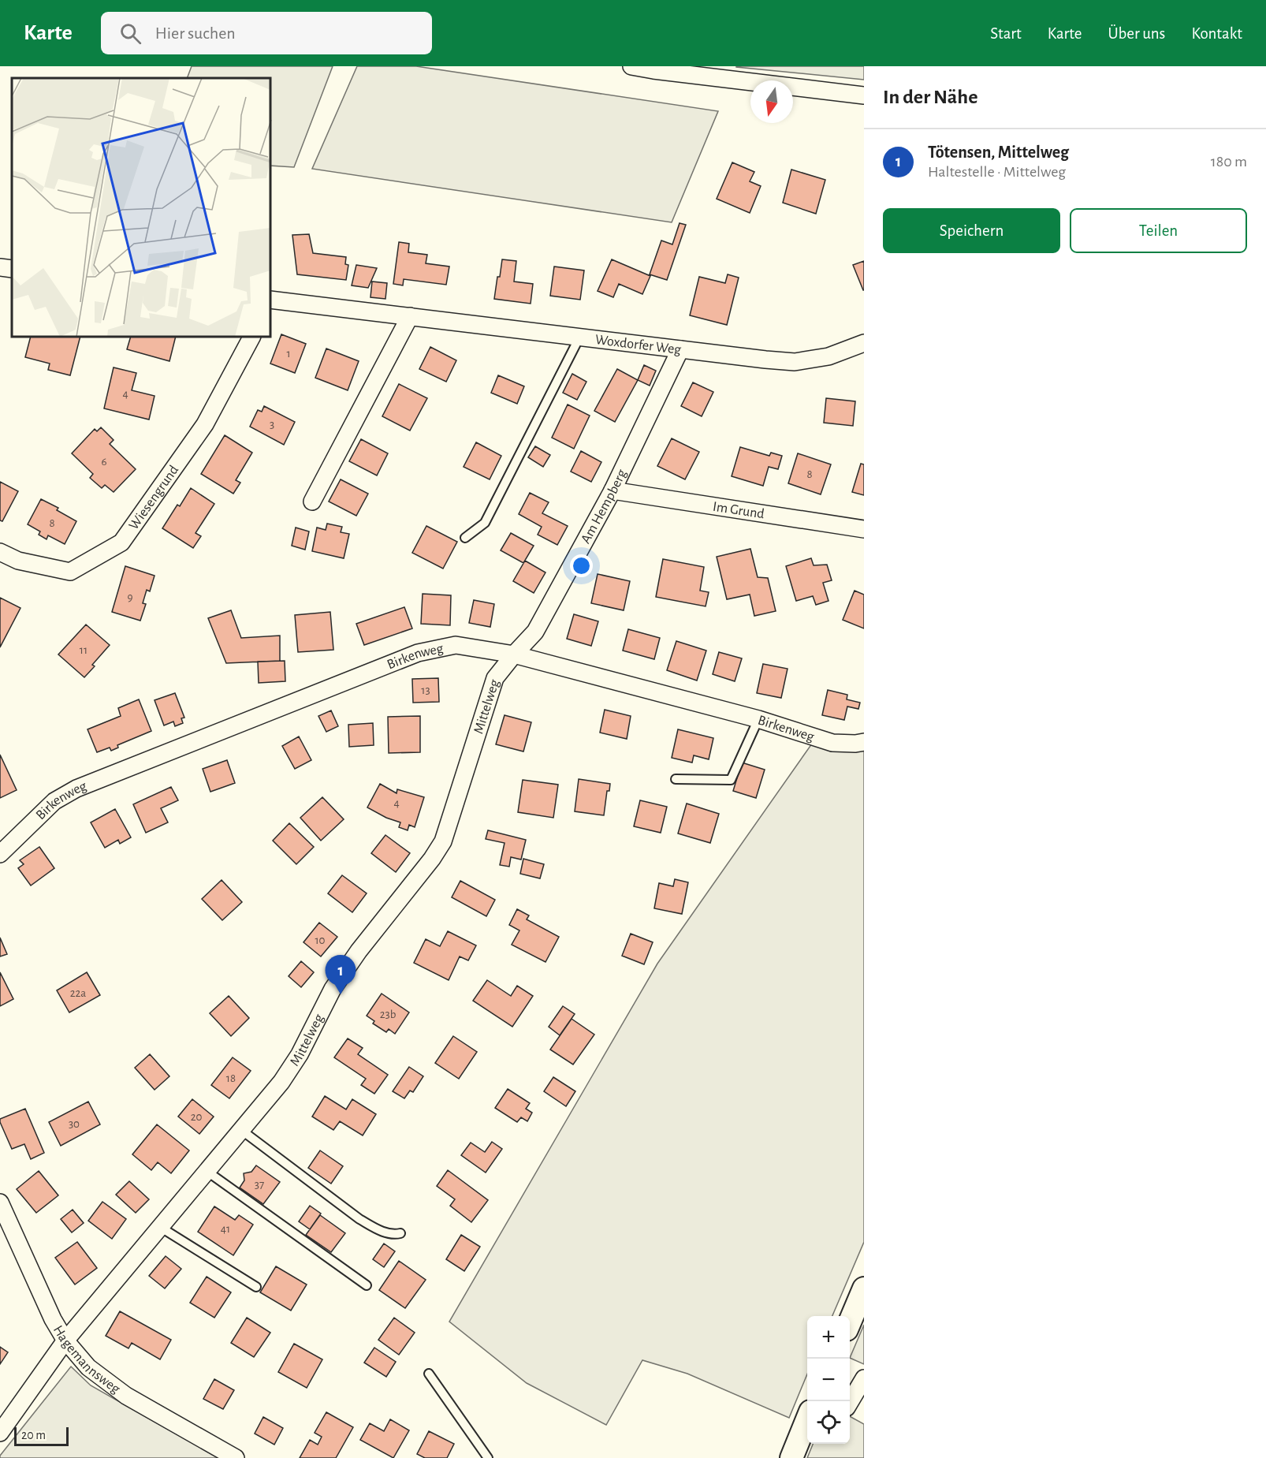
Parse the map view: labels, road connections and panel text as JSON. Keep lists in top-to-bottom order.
{
  "streets": {
    "street": [
      "Woxdorfer Weg",
      "Wiesengrund",
      "Am Hempberg",
      "Im Grund",
      "Birkenweg",
      "Mittelweg",
      "Hagemannsweg"
    ]
  },
  "crossings": [
    ["Woxdorfer Weg", "Am Hempberg"],
    ["Am Hempberg", "Im Grund"],
    ["Am Hempberg", "Birkenweg"],
    ["Am Hempberg", "Mittelweg"],
    ["Birkenweg", "Mittelweg"],
    ["Mittelweg", "Hagemannsweg"]
  ],
  "house_numbers": [
    "1",
    "4",
    "3",
    "6",
    "8",
    "8",
    "9",
    "11",
    "13",
    "4",
    "10",
    "22a",
    "23b",
    "18",
    "20",
    "30",
    "37",
    "41"
  ],
  "scale_bar": "20 m",
  "north": "bottom",
  "page": {
    "header": "Karte",
    "search": "Hier suchen",
    "nav": [
      "Start",
      "Karte",
      "Über uns",
      "Kontakt"
    ],
    "heading": "In der Nähe",
    "list": [
      {
        "mark": "1",
        "name": "Tötensen, Mittelweg",
        "note": "Haltestelle · Mittelweg",
        "value": "180 m"
      }
    ],
    "buttons": ["Speichern", "Teilen"],
    "pins": "1",
    "map_buttons": ["+", "−"],
    "scale": "20 m"
  }
}
